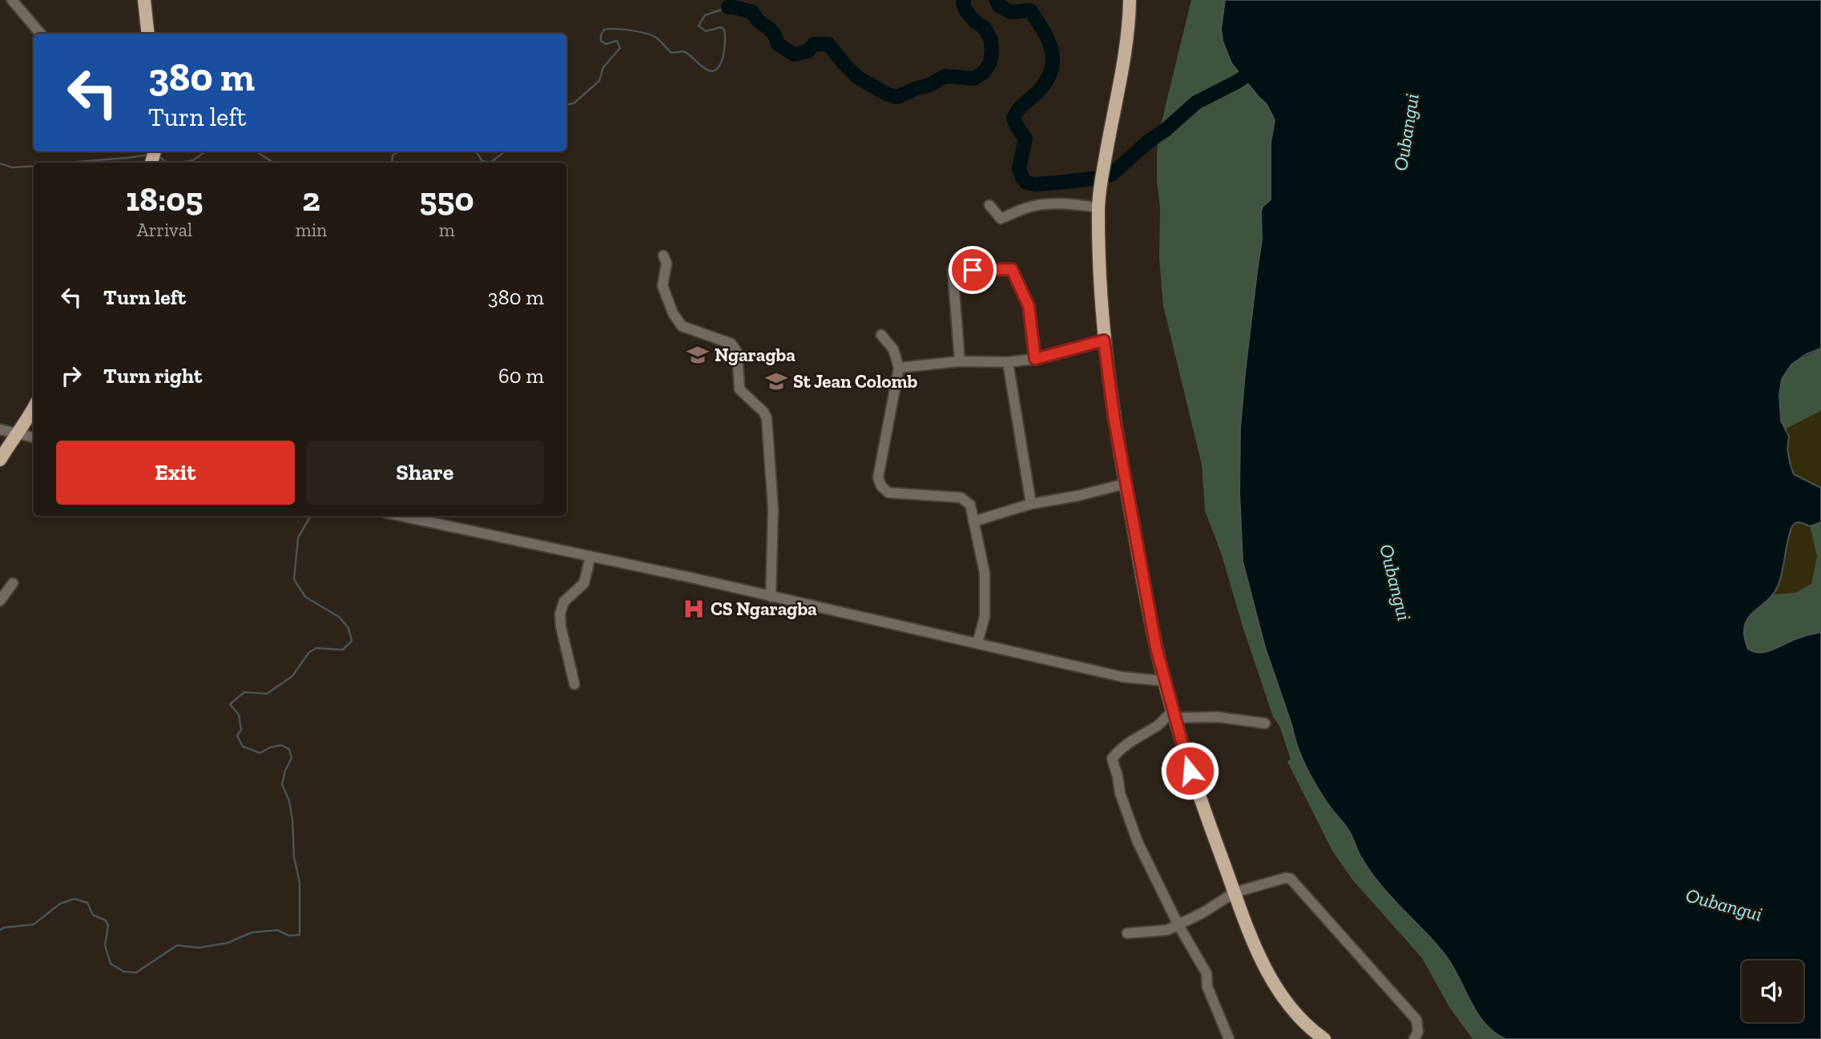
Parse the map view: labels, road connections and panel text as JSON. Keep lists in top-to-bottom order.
{
  "water": ["Oubangui"],
  "places": {
    "school or university": ["Ngaragba", "St Jean Colomb"],
    "hospital": ["CS Ngaragba"]
  },
  "page": {
    "turn": ["380 m", "Turn left"],
    "eta": [
      "18:05",
      "Arrival",
      "2",
      "min",
      "550",
      "m"
    ],
    "list": [
      {
        "name": "Turn left",
        "value": "380 m"
      },
      {
        "name": "Turn right",
        "value": "60 m"
      }
    ],
    "buttons": ["Exit", "Share"]
  }
}
